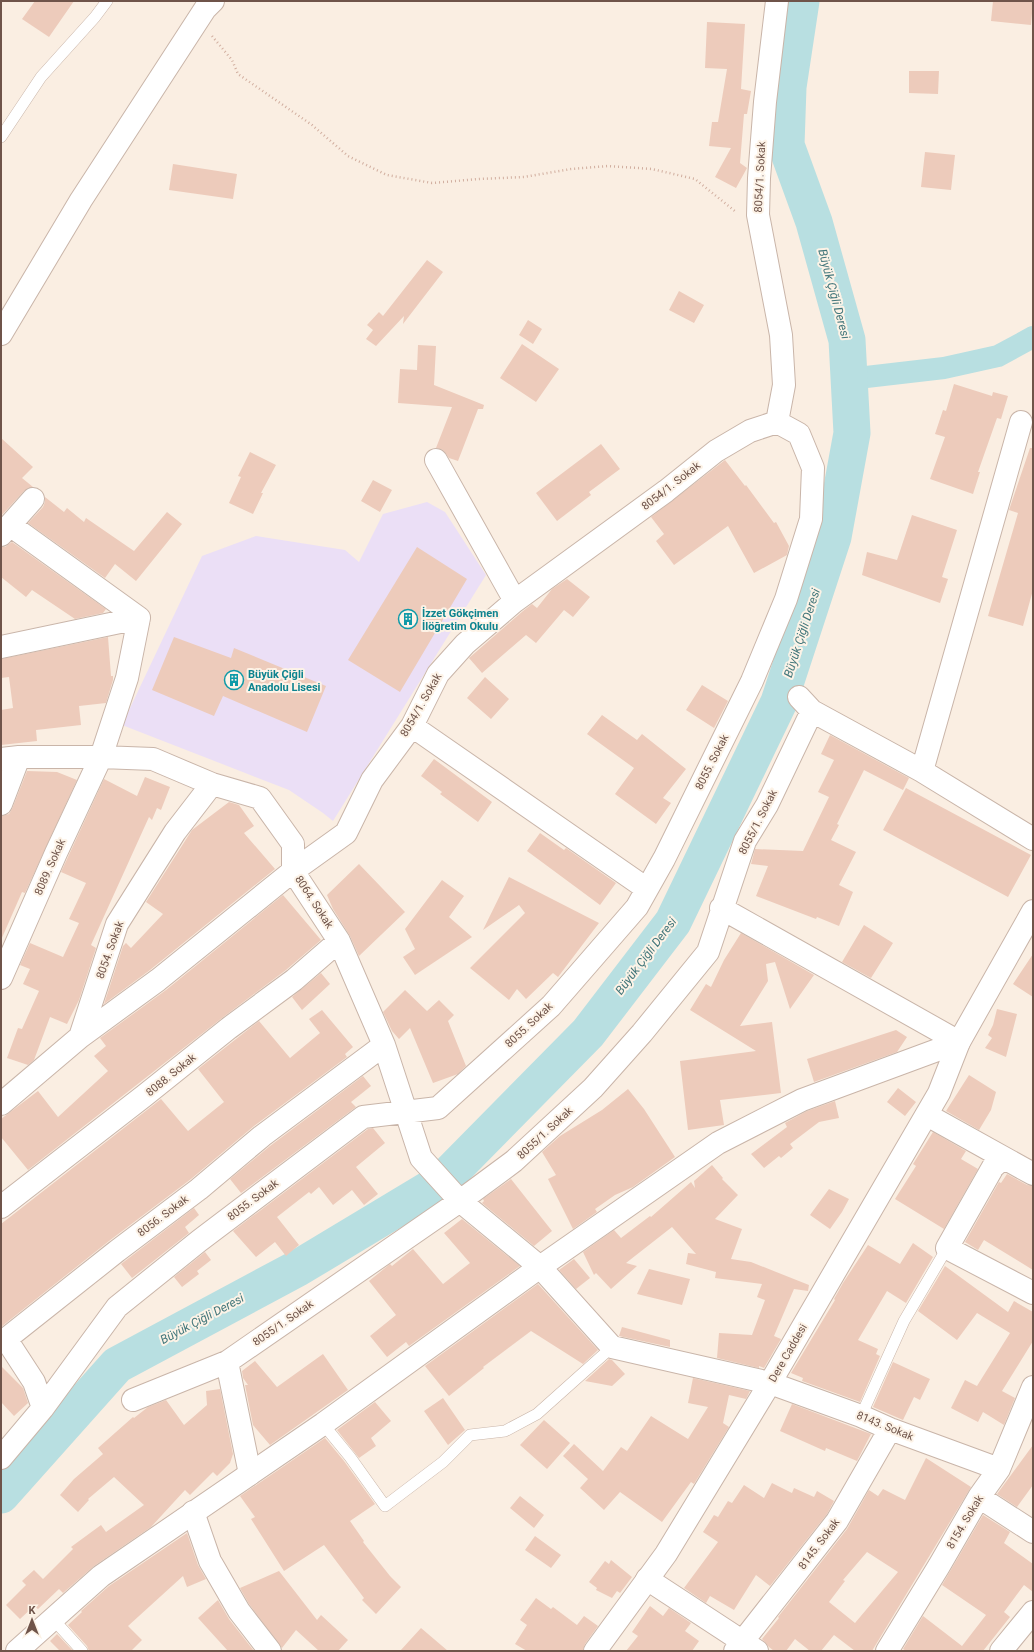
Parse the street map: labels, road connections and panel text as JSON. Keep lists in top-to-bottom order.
{
  "streets": {
    "street": [
      "8054/1. Sokak",
      "8055. Sokak",
      "8055/1. Sokak",
      "8089. Sokak",
      "8064. Sokak",
      "8054. Sokak",
      "8088. Sokak",
      "8056. Sokak",
      "Dere Caddesi",
      "8143. Sokak",
      "8154. Sokak",
      "8145. Sokak"
    ]
  },
  "crossings": [
    ["8054/1. Sokak", "8055. Sokak"],
    ["8054/1. Sokak", "8064. Sokak"],
    ["8054/1. Sokak", "8054. Sokak"],
    ["8055. Sokak", "8064. Sokak"],
    ["8055. Sokak", "8056. Sokak"],
    ["8055/1. Sokak", "8064. Sokak"],
    ["8089. Sokak", "8064. Sokak"],
    ["8064. Sokak", "8054. Sokak"],
    ["8064. Sokak", "8088. Sokak"],
    ["8064. Sokak", "8056. Sokak"],
    ["8064. Sokak", "8143. Sokak"],
    ["Dere Caddesi", "8143. Sokak"],
    ["8143. Sokak", "8154. Sokak"],
    ["8143. Sokak", "8145. Sokak"]
  ],
  "water": ["Büyük Çiğli Deresi"],
  "places": {
    "building": ["İzzet Gökçimen İlöğretim Okulu", "Büyük Çiğli Anadolu Lisesi"]
  },
  "north": "top"
}
